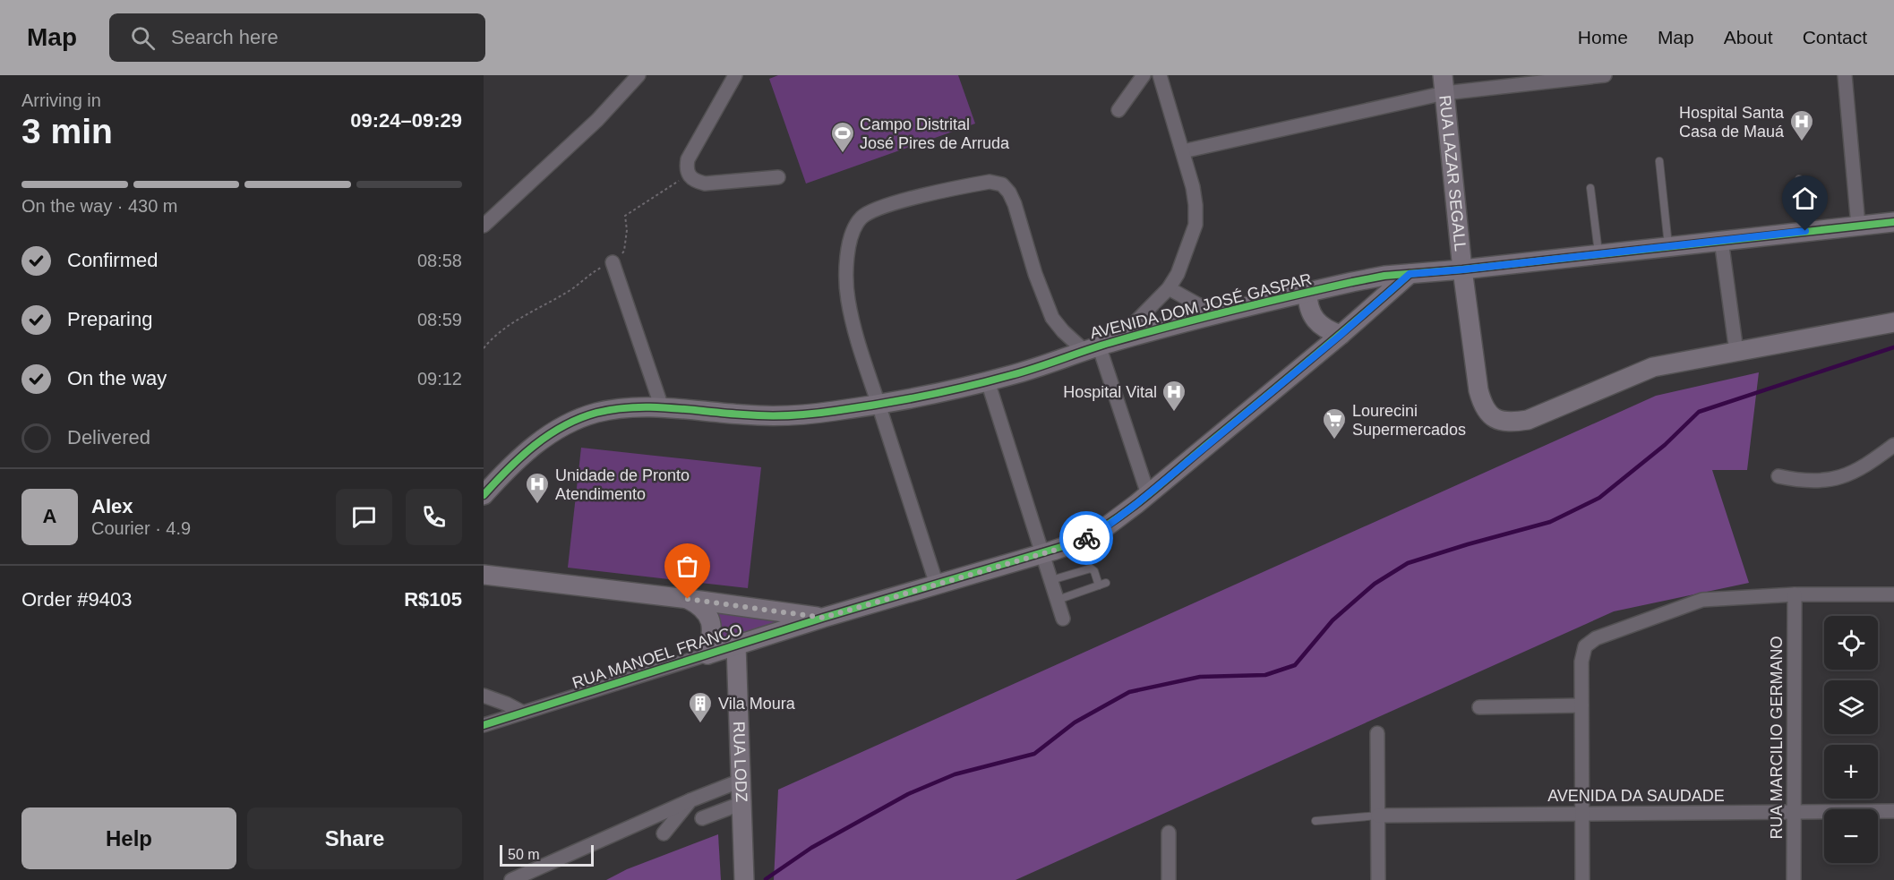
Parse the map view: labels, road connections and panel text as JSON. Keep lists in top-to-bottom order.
{
  "streets": {
    "street": [
      "RUA LAZAR SEGALL",
      "AVENIDA DOM JOSÉ GASPAR",
      "RUA MANOEL FRANCO",
      "RUA MARCILIO GERMANO",
      "RUA LODZ",
      "AVENIDA DA SAUDADE"
    ]
  },
  "crossings": [
    ["RUA LAZAR SEGALL", "AVENIDA DOM JOSÉ GASPAR"],
    ["AVENIDA DOM JOSÉ GASPAR", "RUA MANOEL FRANCO"],
    ["RUA MANOEL FRANCO", "RUA LODZ"],
    ["RUA MARCILIO GERMANO", "AVENIDA DA SAUDADE"]
  ],
  "places": {
    "hospital": ["Hospital Santa Casa de Mauá", "Hospital Vital", "Unidade de Pronto Atendimento"],
    "sports": ["Campo Distrital José Pires de Arruda"],
    "supermarket": ["Lourecini Supermercados"],
    "building": ["Vila Moura"]
  },
  "scale_bar": "50 m",
  "page": {
    "header": "Map",
    "search": "Search here",
    "nav": [
      "Home",
      "Map",
      "About",
      "Contact"
    ],
    "heading": ["3 min", "Arriving in", "09:24–09:29"],
    "panel": [
      "Alex",
      "Courier · 4.9",
      "Order #9403",
      "R$105"
    ],
    "bar": "On the way · 430 m",
    "list": [
      ["Confirmed", "08:58"],
      ["Preparing", "08:59"],
      ["On the way", "09:12"],
      "Delivered"
    ],
    "round": "A",
    "map_buttons": ["+", "−"],
    "buttons": ["Help", "Share"],
    "scale": "50 m"
  }
}
